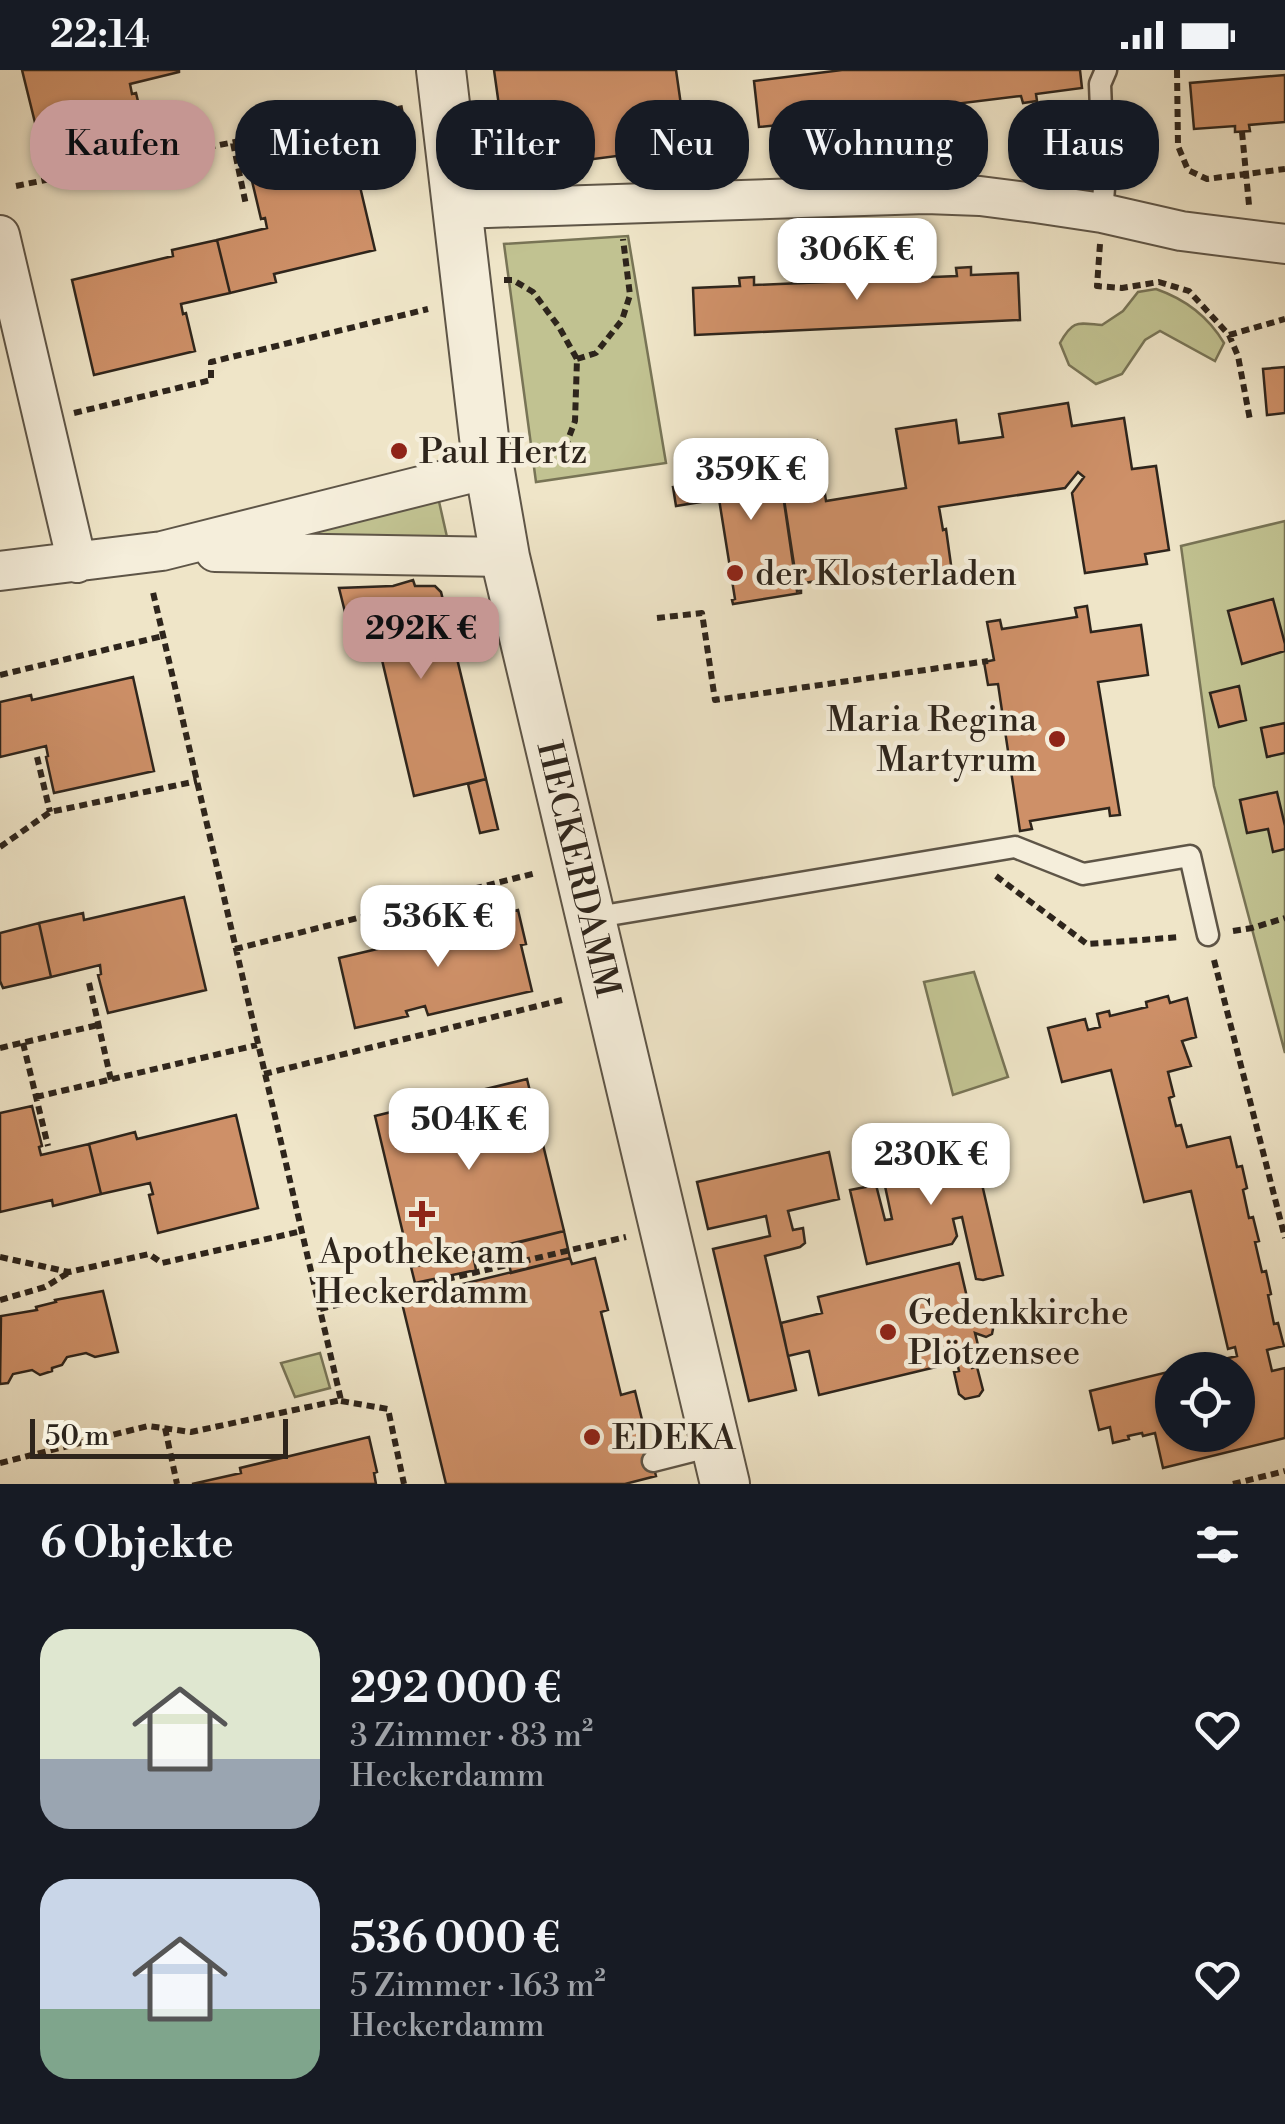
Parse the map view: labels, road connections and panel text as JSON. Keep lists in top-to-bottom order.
{
  "streets": {
    "street": ["HECKERDAMM"]
  },
  "places": {
    "other": [
      "Paul Hertz",
      "der Klosterladen",
      "Maria Regina Martyrum",
      "Gedenkkirche Plötzensee",
      "EDEKA"
    ],
    "health": ["Apotheke am Heckerdamm"]
  },
  "scale_bar": "50 m",
  "page": {
    "status": "22:14",
    "chip": [
      "Kaufen",
      "Mieten",
      "Filter",
      "Neu",
      "Wohnung",
      "Haus"
    ],
    "price": [
      "306K €",
      "359K €",
      "292K €",
      "536K €",
      "504K €",
      "230K €"
    ],
    "scale": "50 m",
    "heading": "6 Objekte",
    "list": [
      {
        "name": "292 000 €",
        "note": "3 Zimmer · 83 m² · Heckerdamm"
      },
      {
        "name": "536 000 €",
        "note": "5 Zimmer · 163 m² · Heckerdamm"
      }
    ]
  }
}
